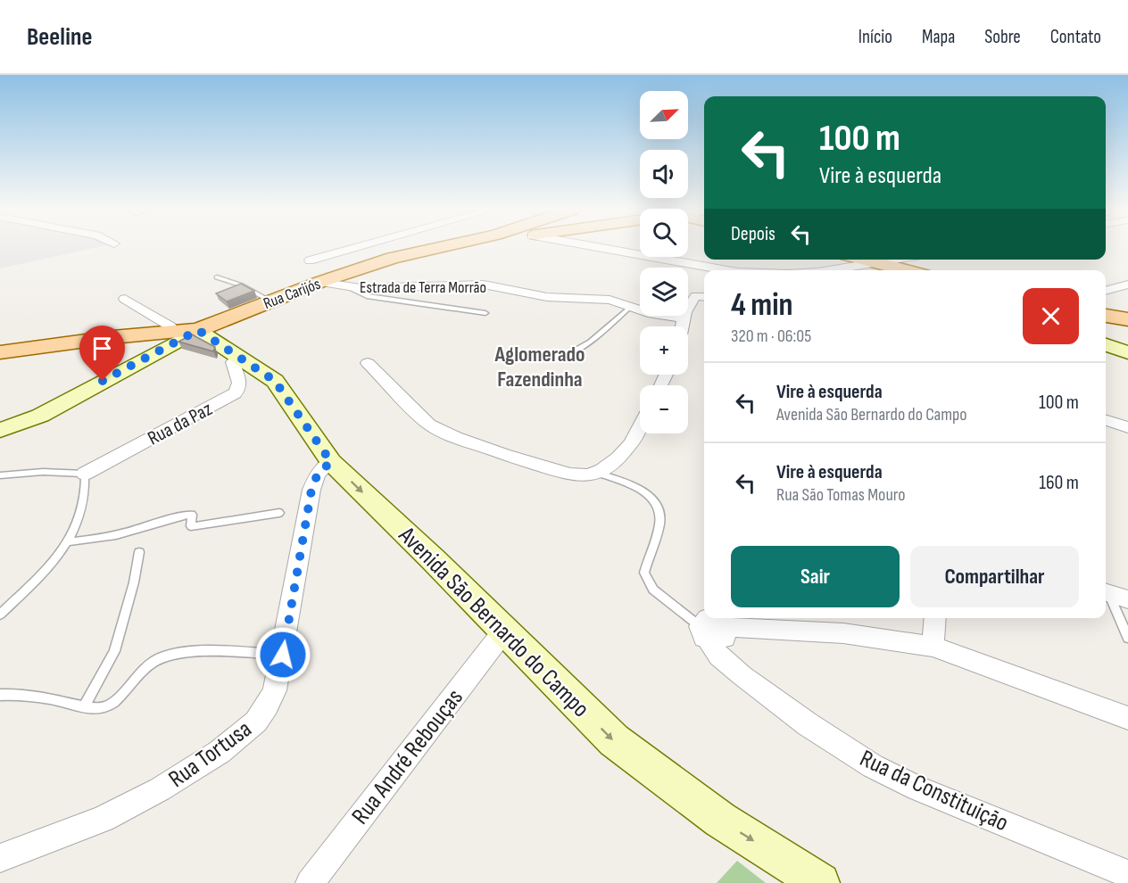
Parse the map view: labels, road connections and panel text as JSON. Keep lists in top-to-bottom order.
{
  "streets": {
    "main road": ["Rua Carijós", "Avenida São Bernardo do Campo"],
    "street": [
      "Estrada de Terra Morrão",
      "Rua da Paz",
      "Rua Tortusa",
      "Rua André Rebouças",
      "Rua da Constituição"
    ]
  },
  "crossings": [
    ["Estrada de Terra Morrão", "Rua Carijós"],
    ["Rua Carijós", "Avenida São Bernardo do Campo"],
    ["Rua da Paz", "Avenida São Bernardo do Campo"],
    ["Avenida São Bernardo do Campo", "Rua Tortusa"],
    ["Avenida São Bernardo do Campo", "Rua André Rebouças"]
  ],
  "one_way": ["Avenida São Bernardo do Campo"],
  "districts": ["Aglomerado Fazendinha"],
  "north": "top right",
  "page": {
    "header": "Beeline",
    "nav": [
      "Início",
      "Mapa",
      "Sobre",
      "Contato"
    ],
    "map_buttons": ["+", "−"],
    "turn": ["100 m", "Vire à esquerda"],
    "then": "Depois",
    "heading": ["4 min", "320 m · 06:05"],
    "list": [
      {
        "name": "Vire à esquerda",
        "note": "Avenida São Bernardo do Campo",
        "value": "100 m"
      },
      {
        "name": "Vire à esquerda",
        "note": "Rua São Tomas Mouro",
        "value": "160 m"
      }
    ],
    "buttons": ["Sair", "Compartilhar"]
  }
}
